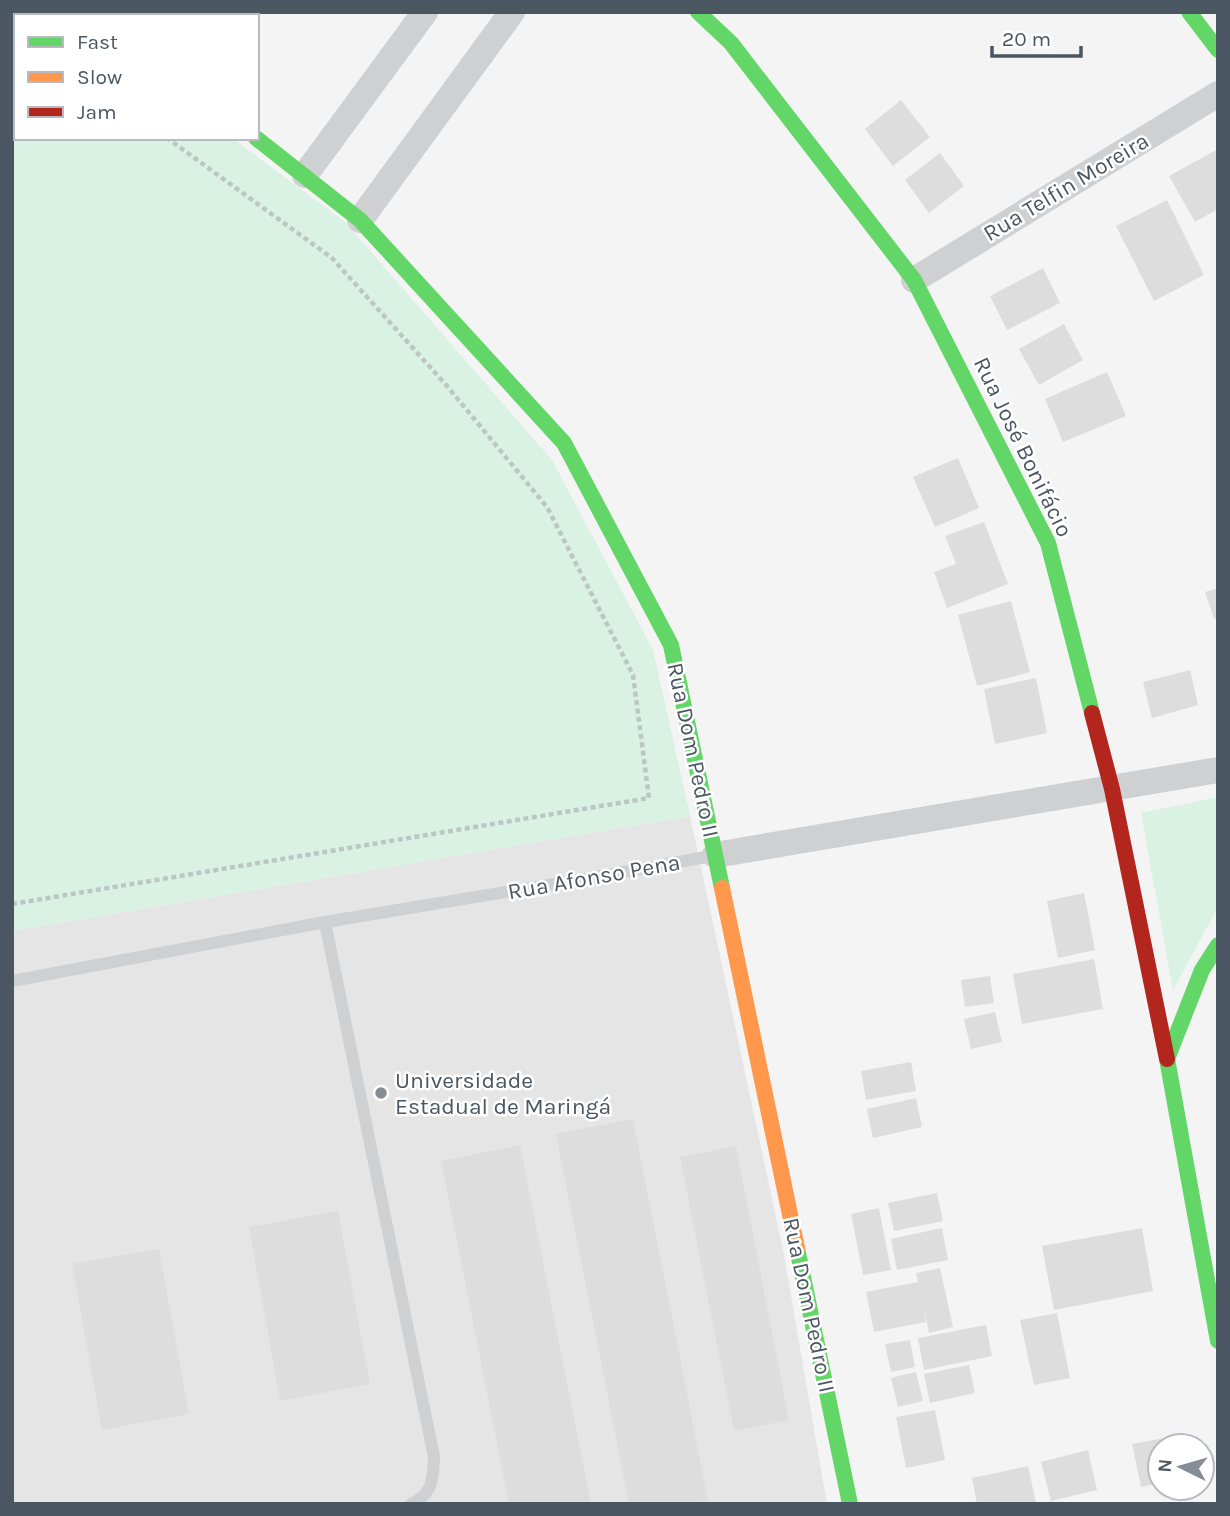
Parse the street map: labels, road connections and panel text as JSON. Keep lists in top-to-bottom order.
{
  "streets": {
    "street": [
      "Rua Telfin Moreira",
      "Rua José Bonifácio",
      "Rua Dom Pedro II",
      "Rua Afonso Pena"
    ]
  },
  "crossings": [
    ["Rua Telfin Moreira", "Rua José Bonifácio"],
    ["Rua José Bonifácio", "Rua Afonso Pena"],
    ["Rua Dom Pedro II", "Rua Afonso Pena"]
  ],
  "places": ["Universidade Estadual de Maringá"],
  "legend": ["Fast", "Slow", "Jam"],
  "scale_bar": "20 m",
  "north": "left"
}
